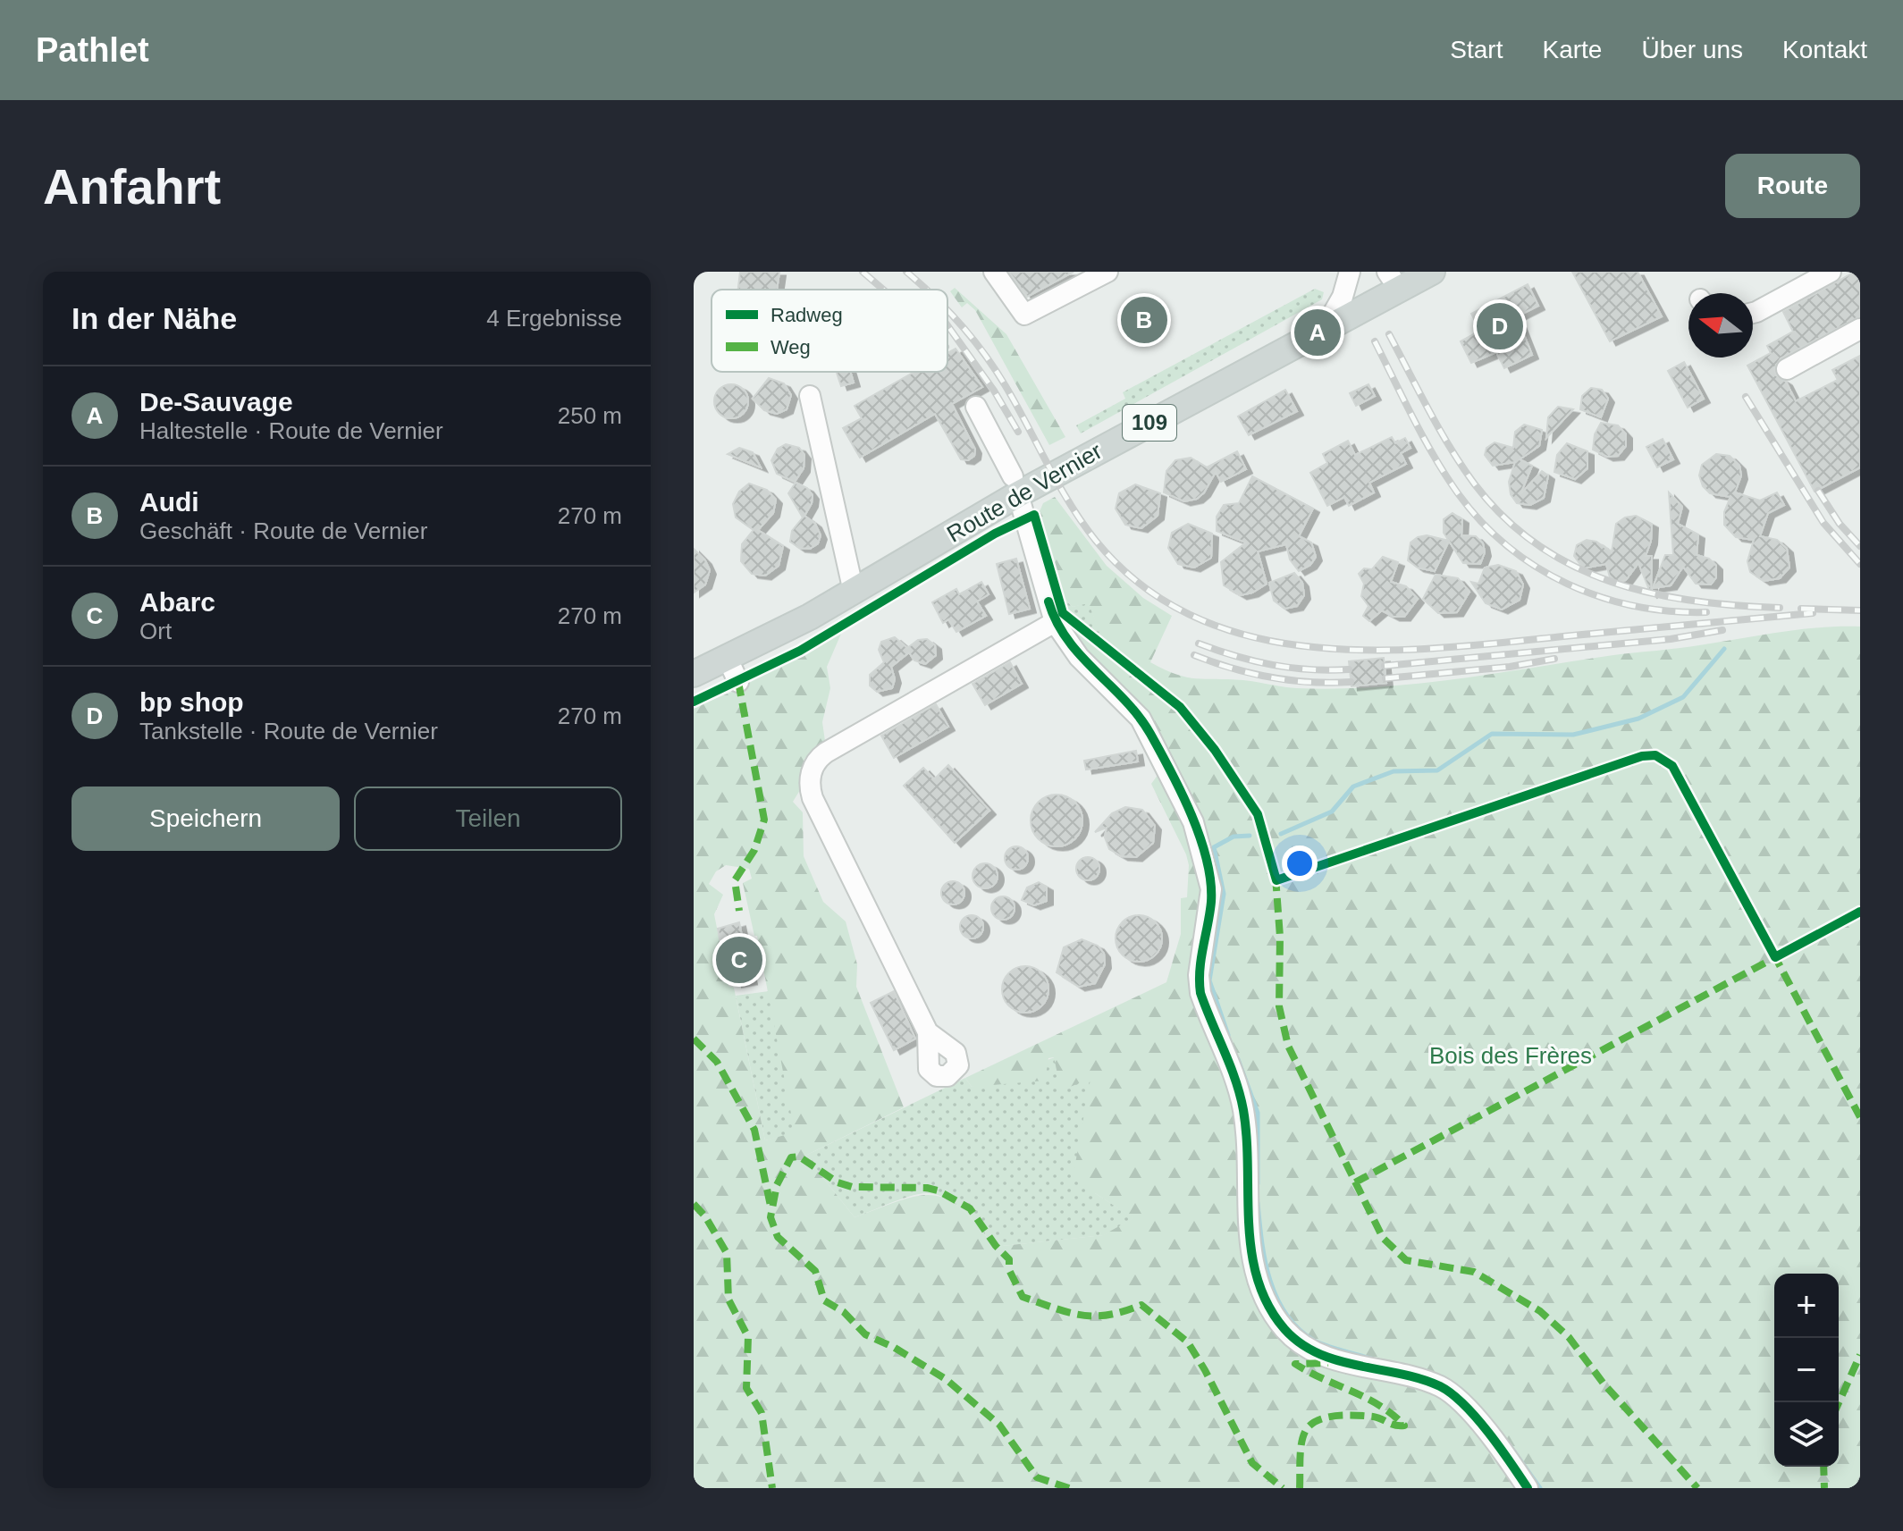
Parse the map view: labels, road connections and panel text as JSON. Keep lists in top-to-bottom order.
{
  "streets": {
    "main road": ["109", "Route de Vernier"]
  },
  "parks": ["Bois des Frères"],
  "legend": ["Radweg", "Weg"],
  "north": "left",
  "page": {
    "header": "Pathlet",
    "nav": [
      "Start",
      "Karte",
      "Über uns",
      "Kontakt"
    ],
    "buttons": [
      "Route",
      ["Speichern", "Teilen"]
    ],
    "title": "Anfahrt",
    "heading": ["In der Nähe", "4 Ergebnisse"],
    "pins": [
      "B",
      "D",
      "A",
      "C"
    ],
    "list": [
      {
        "mark": "A",
        "name": "De-Sauvage",
        "note": "Haltestelle · Route de Vernier",
        "value": "250 m"
      },
      {
        "mark": "B",
        "name": "Audi",
        "note": "Geschäft · Route de Vernier",
        "value": "270 m"
      },
      {
        "mark": "C",
        "name": "Abarc",
        "note": "Ort",
        "value": "270 m"
      },
      {
        "mark": "D",
        "name": "bp shop",
        "note": "Tankstelle · Route de Vernier",
        "value": "270 m"
      }
    ],
    "map_buttons": ["+", "−"]
  }
}
